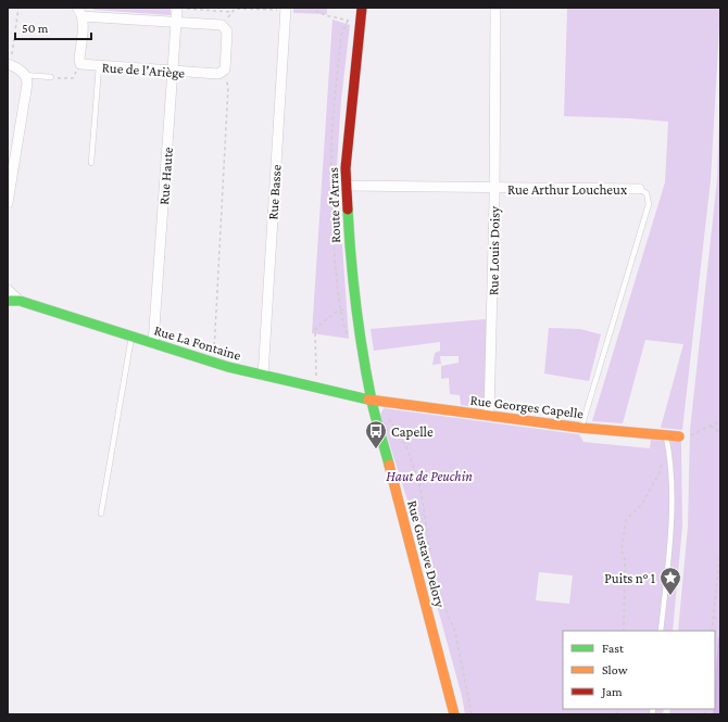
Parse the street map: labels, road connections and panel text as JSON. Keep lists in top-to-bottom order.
{
  "streets": {
    "main road": [
      "Route d'Arras",
      "Rue La Fontaine",
      "Rue Georges Capelle",
      "Rue Gustave Delory"
    ],
    "street": [
      "Rue de l'Ariège",
      "Rue Haute",
      "Rue Arthur Loucheux",
      "Rue Basse",
      "Rue Louis Doisy"
    ]
  },
  "crossings": [
    ["Rue de l'Ariège", "Rue Haute"],
    ["Rue Haute", "Rue La Fontaine"],
    ["Rue Arthur Loucheux", "Route d'Arras"],
    ["Rue Arthur Loucheux", "Rue Louis Doisy"],
    ["Rue Arthur Loucheux", "Rue Georges Capelle"],
    ["Rue Basse", "Rue La Fontaine"],
    ["Route d'Arras", "Rue La Fontaine"],
    ["Route d'Arras", "Rue Georges Capelle"],
    ["Route d'Arras", "Rue Gustave Delory"],
    ["Rue Louis Doisy", "Rue Georges Capelle"],
    ["Rue La Fontaine", "Rue Georges Capelle"],
    ["Rue La Fontaine", "Rue Gustave Delory"],
    ["Rue Georges Capelle", "Rue Gustave Delory"]
  ],
  "parks": ["Haut de Peuchin"],
  "places": {
    "bus stop": ["Capelle"],
    "place": ["Puits n° 1"]
  },
  "legend": ["Fast", "Slow", "Jam"],
  "scale_bar": "50 m"
}
